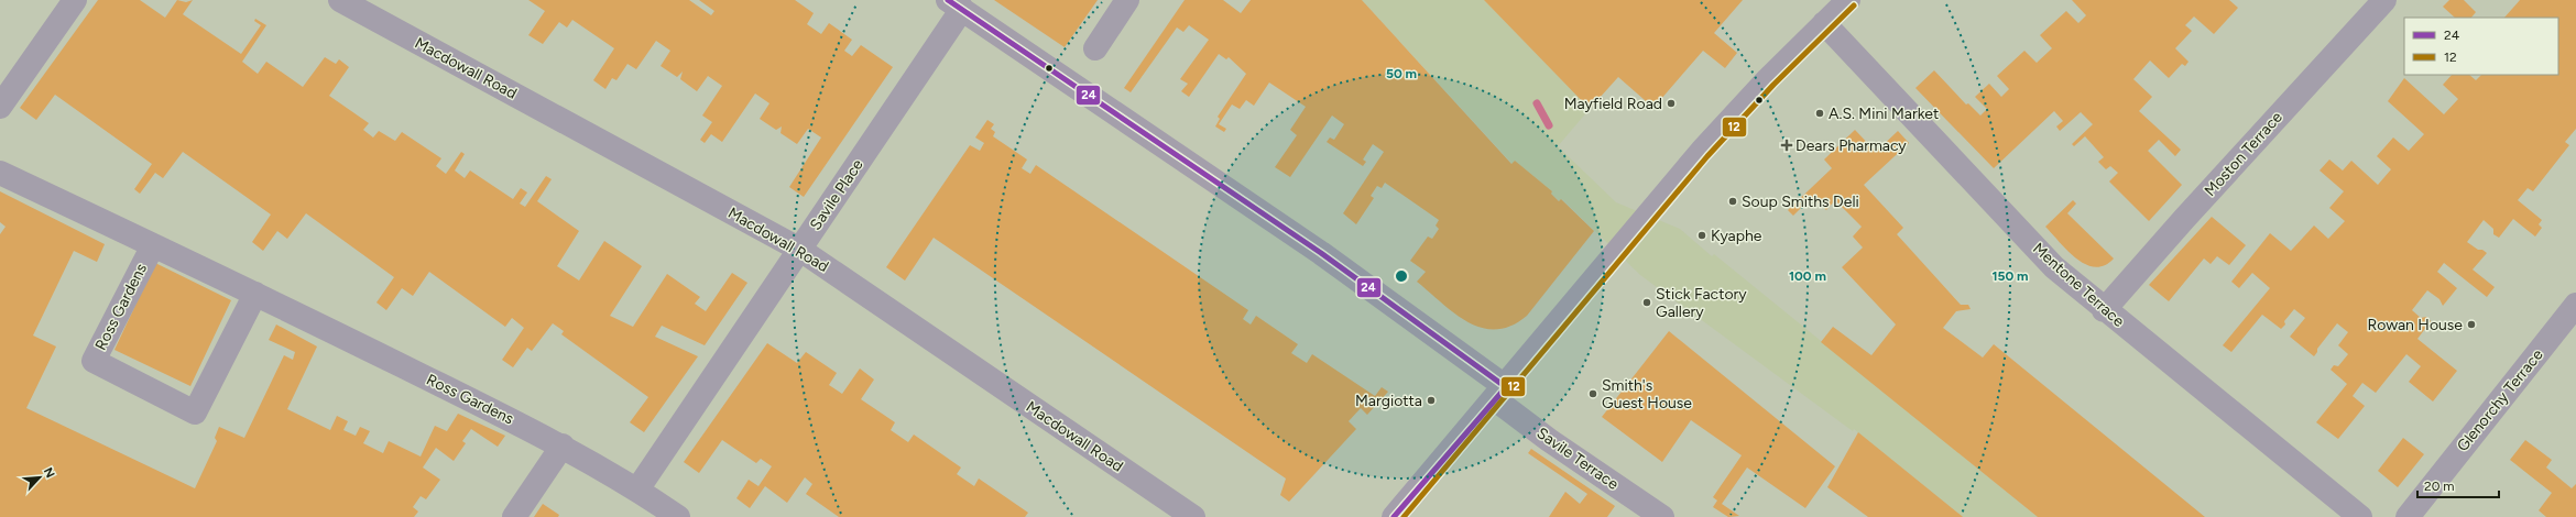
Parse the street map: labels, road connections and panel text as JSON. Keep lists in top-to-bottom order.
{
  "streets": {
    "street": [
      "Macdowall Road",
      "Moston Terrace",
      "Savile Place",
      "Mentone Terrace",
      "Ross Gardens",
      "Glenorchy Terrace",
      "Savile Terrace"
    ]
  },
  "crossings": [
    ["Macdowall Road", "Savile Place"],
    ["Moston Terrace", "Mentone Terrace"],
    ["Savile Place", "Ross Gardens"],
    ["Savile Place", "Savile Terrace"]
  ],
  "places": {
    "other": [
      "Mayfield Road",
      "A.S. Mini Market",
      "Soup Smiths Deli",
      "Kyaphe",
      "Stick Factory Gallery",
      "Rowan House",
      "Smith's Guest House",
      "Margiotta"
    ],
    "health": ["Dears Pharmacy"]
  },
  "lines": ["transit line 24", "transit line 12"],
  "legend": ["24", "12"],
  "scale_bar": "20 m",
  "north": "top right",
  "rings": ["50 m", "100 m", "150 m"]
}
